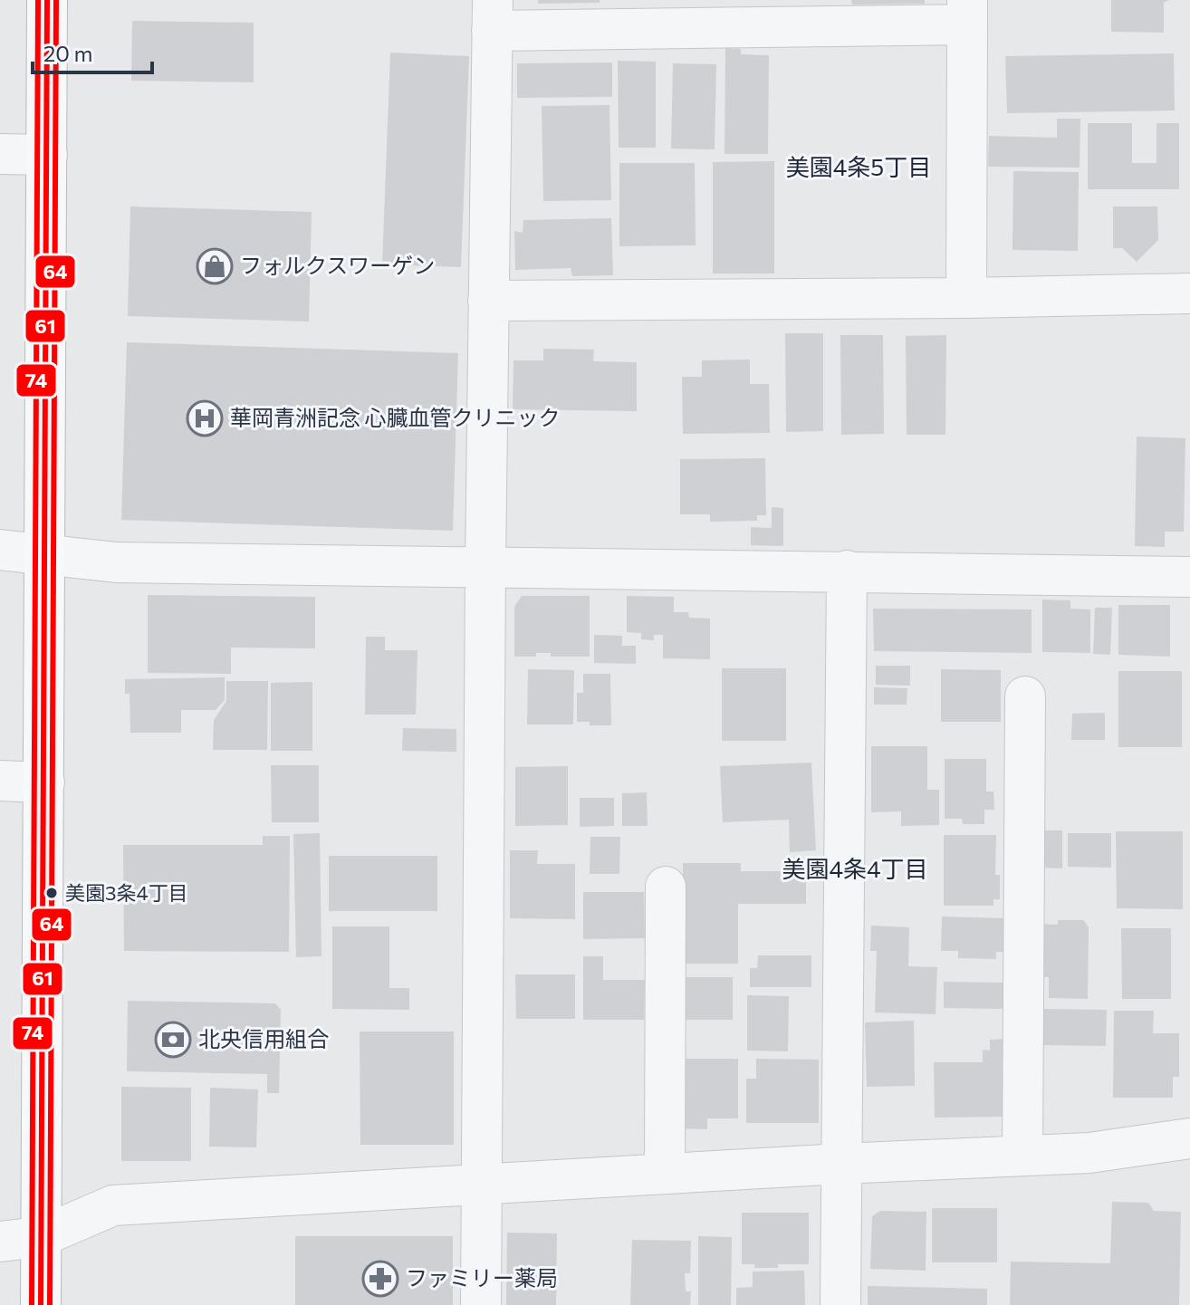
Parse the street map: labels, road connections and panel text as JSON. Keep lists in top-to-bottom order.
{
  "districts": ["美園4条5丁目", "美園4条4丁目"],
  "places": {
    "shop": ["フォルクスワーゲン"],
    "hospital": ["華岡青洲記念 心臓血管クリニック"],
    "other": ["美園3条4丁目"],
    "bank": ["北央信用組合"],
    "pharmacy": ["ファミリー薬局"]
  },
  "lines": ["transit line 61", "transit line 64", "transit line 74"],
  "scale_bar": "20 m"
}
